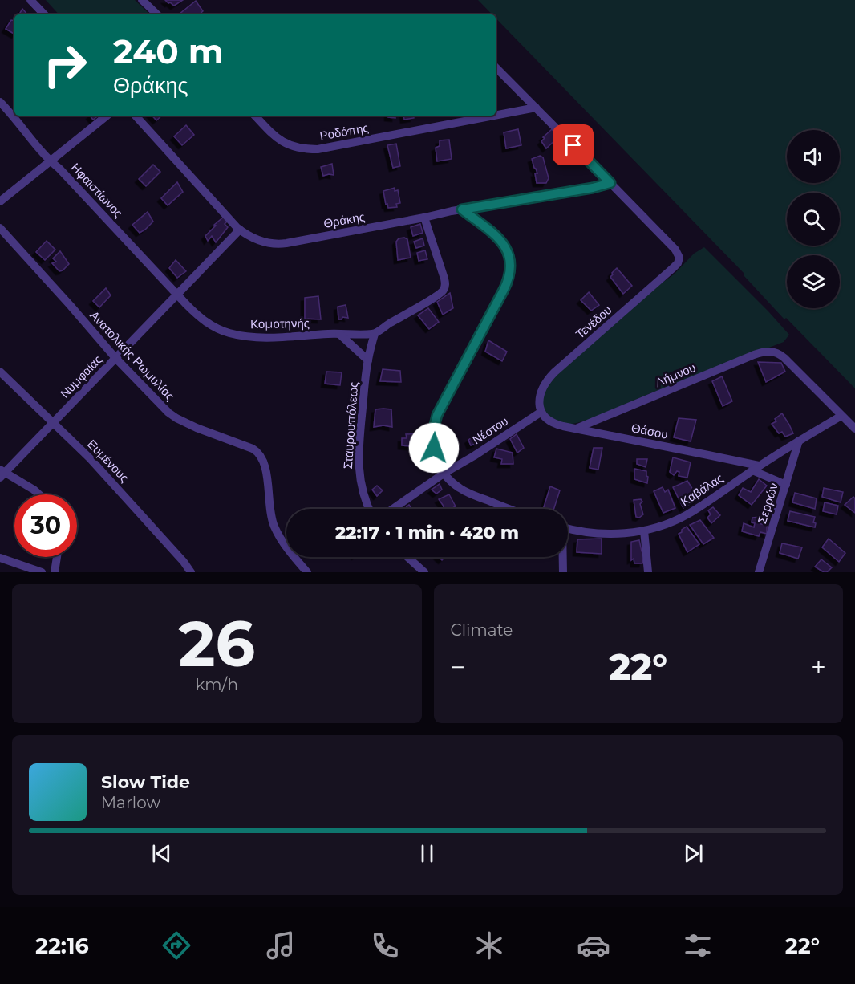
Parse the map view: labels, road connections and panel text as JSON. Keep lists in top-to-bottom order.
{
  "streets": {
    "street": [
      "Ροδόπης",
      "Ηφαιστίωνος",
      "Θράκης",
      "Τενέδου",
      "Κομοτηνής",
      "Ανατολικής Ρωμυλίας",
      "Λήμνου",
      "Νυμφαίας",
      "Σταυρουπόλεως",
      "Νέστου",
      "Θάσου",
      "Ευμένους",
      "Καβάλας",
      "Σερρών"
    ]
  },
  "crossings": [
    ["Ηφαιστίωνος", "Κομοτηνής"],
    ["Ηφαιστίωνος", "Νυμφαίας"],
    ["Θράκης", "Τενέδου"],
    ["Θράκης", "Νυμφαίας"],
    ["Τενέδου", "Νέστου"],
    ["Τενέδου", "Θάσου"],
    ["Κομοτηνής", "Νυμφαίας"],
    ["Κομοτηνής", "Σταυρουπόλεως"],
    ["Ανατολικής Ρωμυλίας", "Νυμφαίας"],
    ["Λήμνου", "Θάσου"],
    ["Λήμνου", "Καβάλας"],
    ["Νυμφαίας", "Ευμένους"],
    ["Νέστου", "Θάσου"],
    ["Θάσου", "Καβάλας"],
    ["Θάσου", "Σερρών"],
    ["Καβάλας", "Σερρών"]
  ],
  "page": {
    "turn": ["240 m", "Θράκης"],
    "limit": "30",
    "trip": "22:17 · 1 min · 420 m",
    "tile": [
      ["26", "km/h"],
      "Climate"
    ],
    "heat": ["−", "22°", "+"],
    "song": ["Slow Tide", "Marlow"],
    "tabs": ["22:16", "22°"]
  }
}
